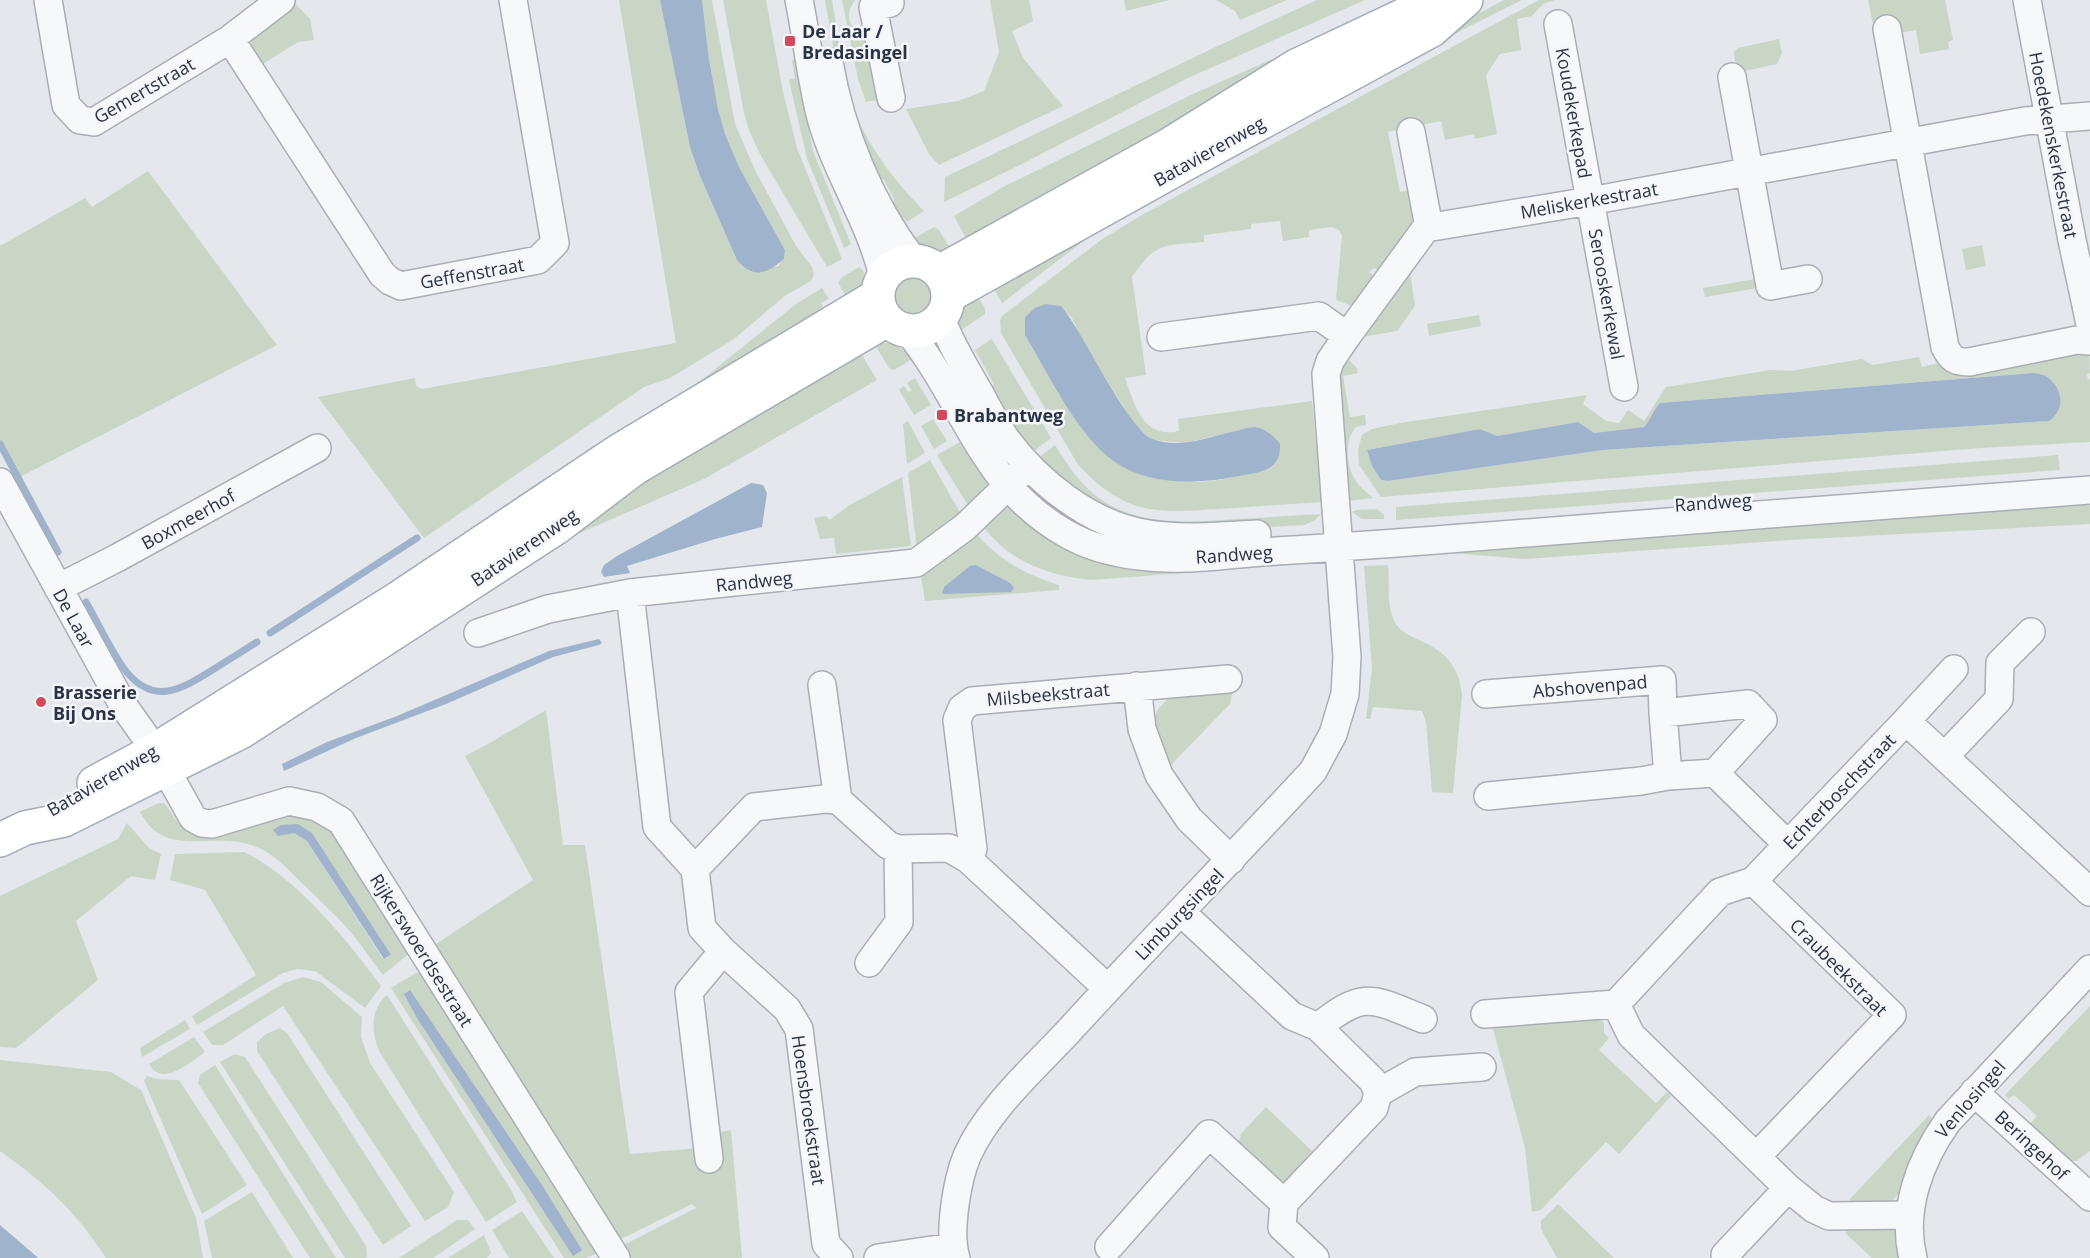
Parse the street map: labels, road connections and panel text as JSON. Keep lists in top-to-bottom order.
{
  "streets": {
    "main road": ["Batavierenweg"],
    "street": [
      "Gemertstraat",
      "Koudekerkepad",
      "Hoedekenskerkestraat",
      "Meliskerkestraat",
      "Geffenstraat",
      "Serooskerkewal",
      "Randweg",
      "Boxmeerhof",
      "De Laar",
      "Abshovenpad",
      "Milsbeekstraat",
      "Echterboschstraat",
      "Limburgsingel",
      "Rijkerswoerdsestraat",
      "Craubeekstraat",
      "Venlosingel",
      "Hoensbroekstraat",
      "Beringehof"
    ]
  },
  "crossings": [
    ["Gemertstraat", "Geffenstraat"],
    ["Koudekerkepad", "Meliskerkestraat"],
    ["Koudekerkepad", "Serooskerkewal"],
    ["Hoedekenskerkestraat", "Meliskerkestraat"],
    ["Batavierenweg", "Randweg"],
    ["Batavierenweg", "De Laar"],
    ["Batavierenweg", "Rijkerswoerdsestraat"],
    ["Meliskerkestraat", "Serooskerkewal"],
    ["Randweg", "Limburgsingel"],
    ["Boxmeerhof", "De Laar"],
    ["De Laar", "Rijkerswoerdsestraat"],
    ["Echterboschstraat", "Craubeekstraat"],
    ["Venlosingel", "Beringehof"]
  ],
  "places": {
    "transit": ["De Laar / Bredasingel", "Brabantweg"],
    "other": ["Brasserie Bij Ons"]
  }
}
